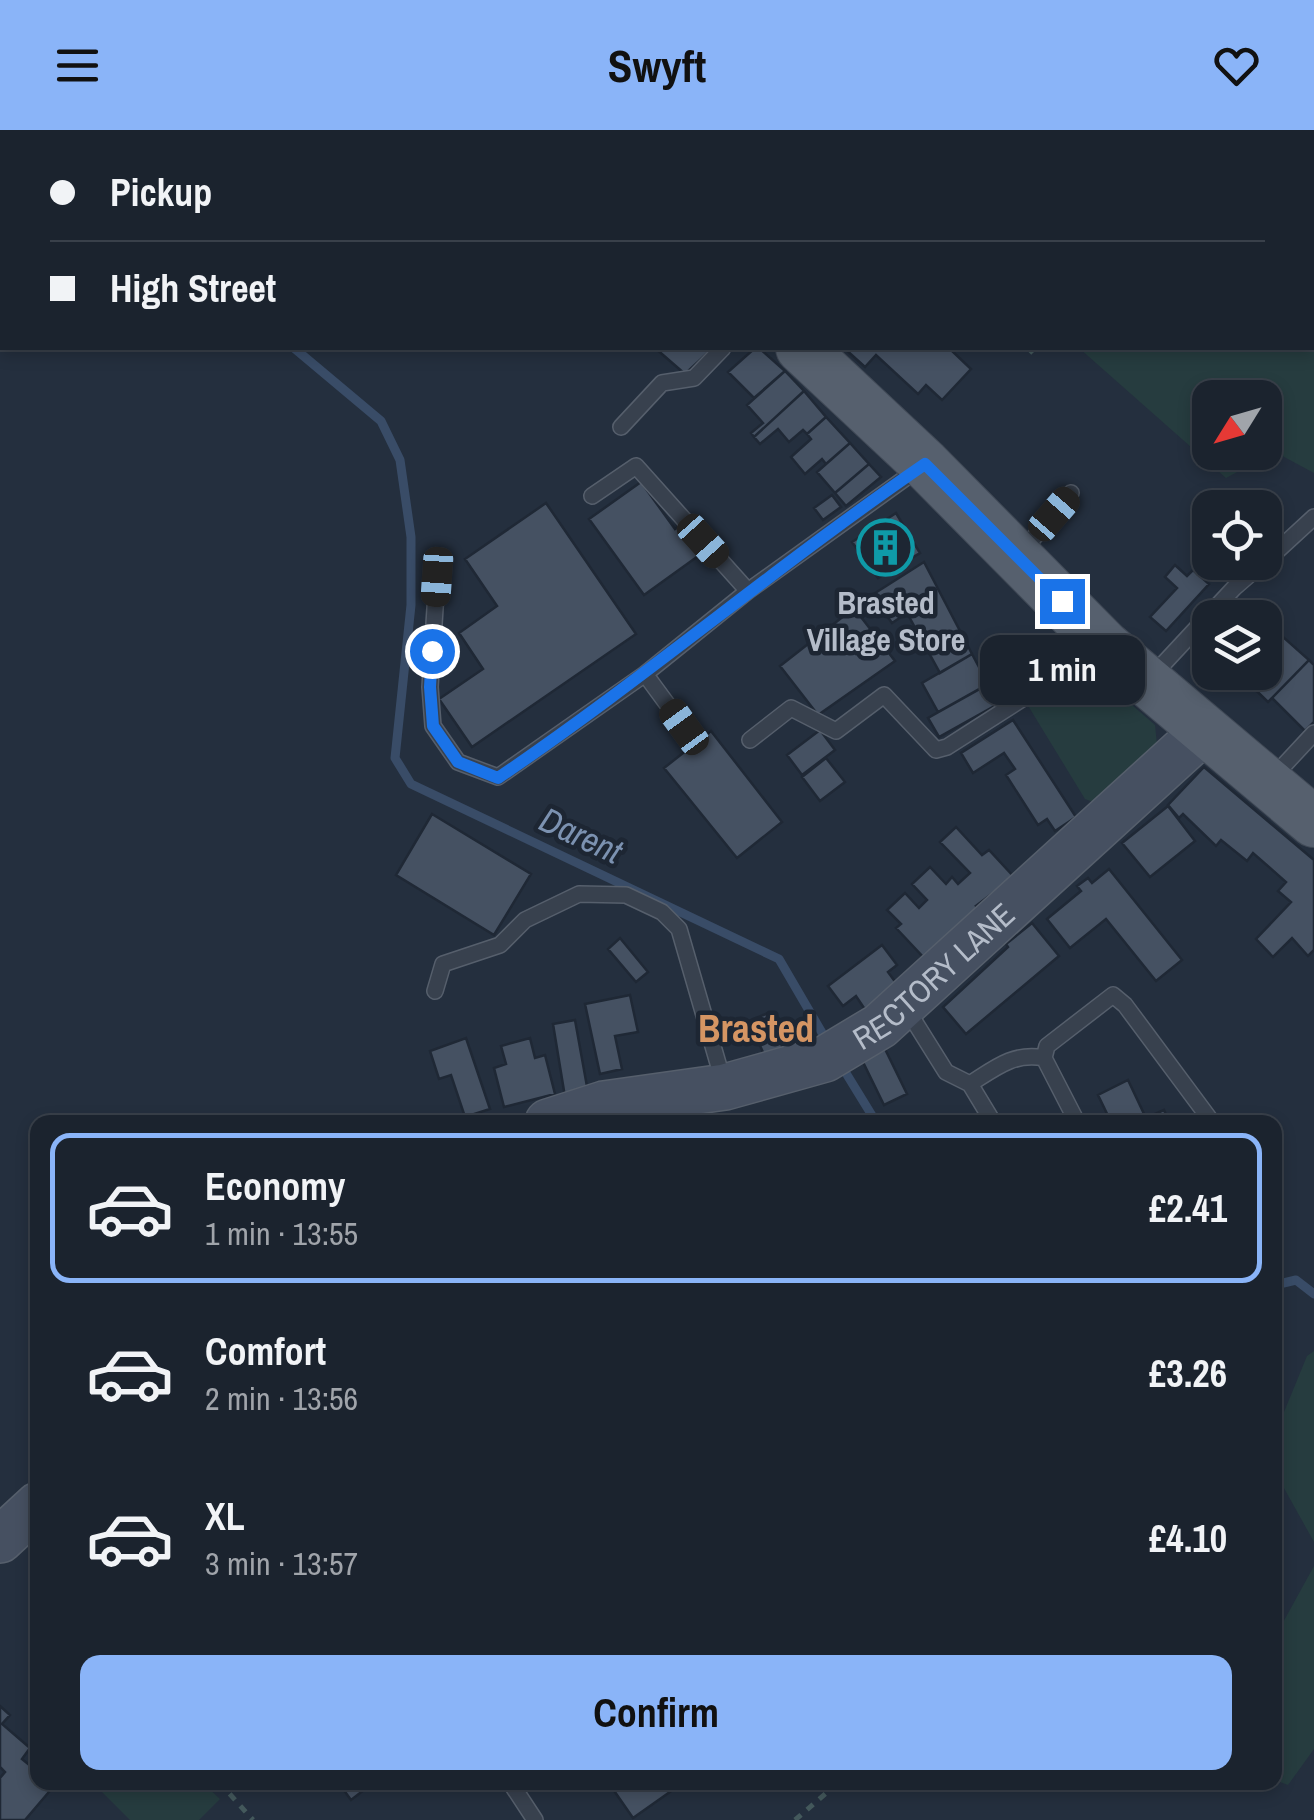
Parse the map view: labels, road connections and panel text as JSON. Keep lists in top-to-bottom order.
{
  "streets": {
    "street": ["RECTORY LANE"]
  },
  "districts": ["Brasted"],
  "water": ["Darent"],
  "places": {
    "building": ["Brasted Village Store"]
  },
  "north": "bottom left",
  "page": {
    "header": "Swyft",
    "banner": ["Pickup", "High Street"],
    "bubble": "1 min",
    "list": [
      {
        "name": "Economy",
        "note": "1 min · 13:55",
        "value": "£2.41"
      },
      {
        "name": "Comfort",
        "note": "2 min · 13:56",
        "value": "£3.26"
      },
      {
        "name": "XL",
        "note": "3 min · 13:57",
        "value": "£4.10"
      }
    ],
    "buttons": "Confirm"
  }
}
